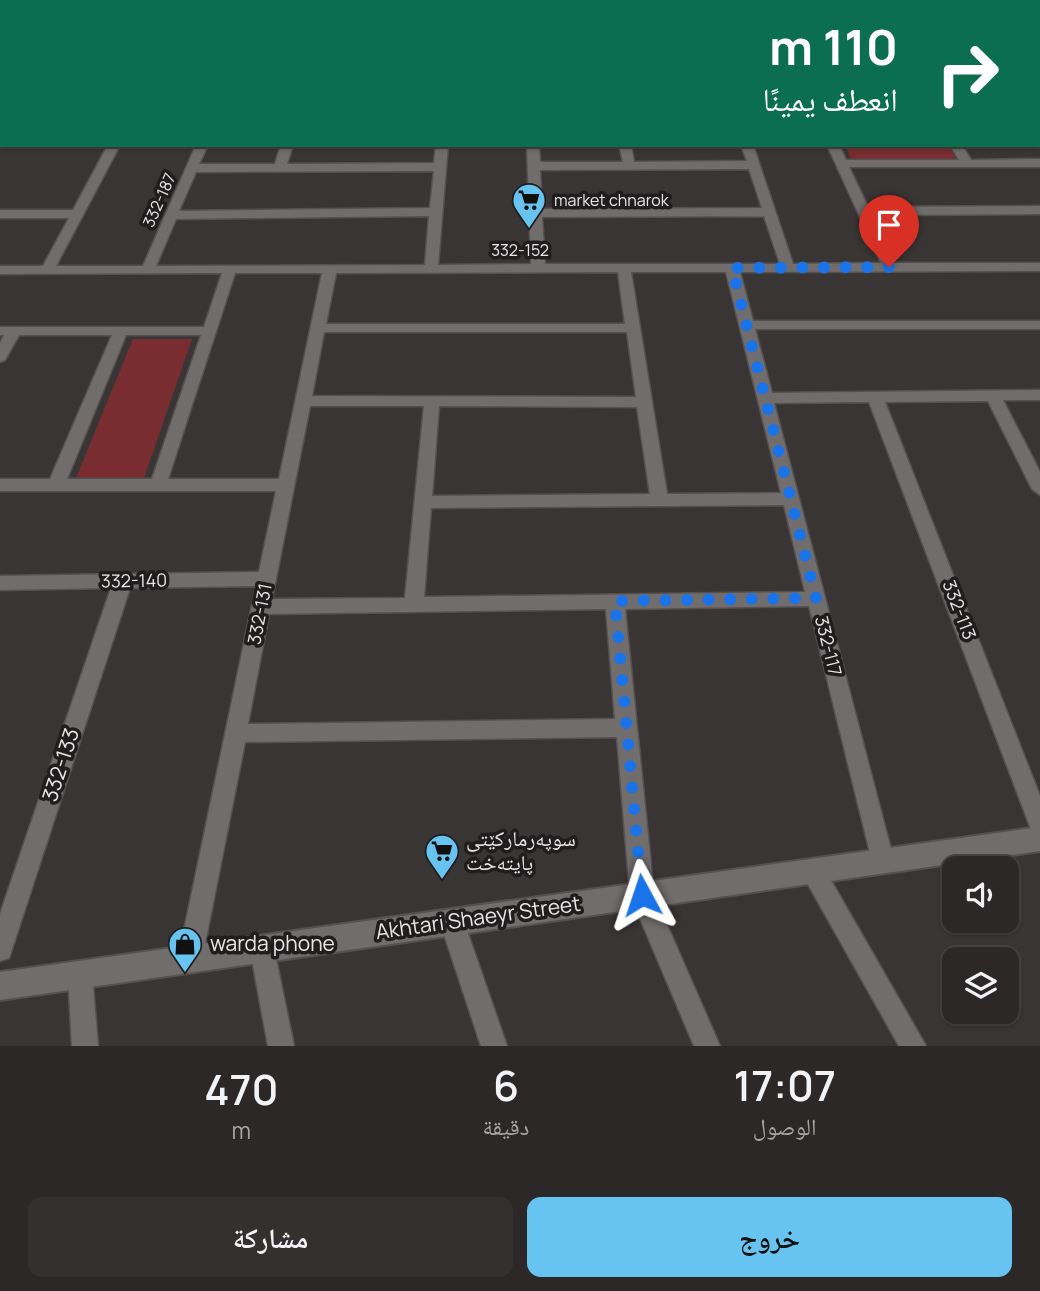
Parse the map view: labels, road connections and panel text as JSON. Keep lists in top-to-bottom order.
{
  "streets": {
    "street": [
      "332-187",
      "332-152",
      "332-140",
      "332-113",
      "332-131",
      "332-117",
      "332-133",
      "Akhtari Shaeyr Street"
    ]
  },
  "crossings": [
    ["332-187", "332-152"],
    ["332-152", "332-131"],
    ["332-152", "332-117"],
    ["332-140", "332-131"],
    ["332-140", "332-133"],
    ["332-131", "Akhtari Shaeyr Street"],
    ["332-117", "Akhtari Shaeyr Street"]
  ],
  "places": {
    "supermarket": ["market chnarok", "سوپەرمارکێتی پایتەخت"],
    "shop": ["warda phone"]
  },
  "page": {
    "turn": ["110 m", "انعطف يمينًا"],
    "eta": [
      "17:07",
      "الوصول",
      "6",
      "دقيقة",
      "470",
      "m"
    ],
    "buttons": ["خروج", "مشاركة"]
  }
}
